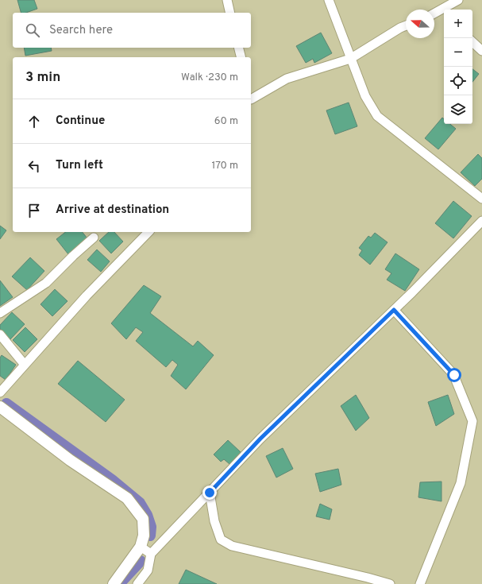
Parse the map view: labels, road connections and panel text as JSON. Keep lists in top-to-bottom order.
{
  "north": "left",
  "page": {
    "map_buttons": ["+", "−"],
    "search": "Search here",
    "heading": ["3 min", "Walk · 230 m"],
    "list": [
      ["Continue", "60 m"],
      ["Turn left", "170 m"],
      "Arrive at destination"
    ]
  }
}
